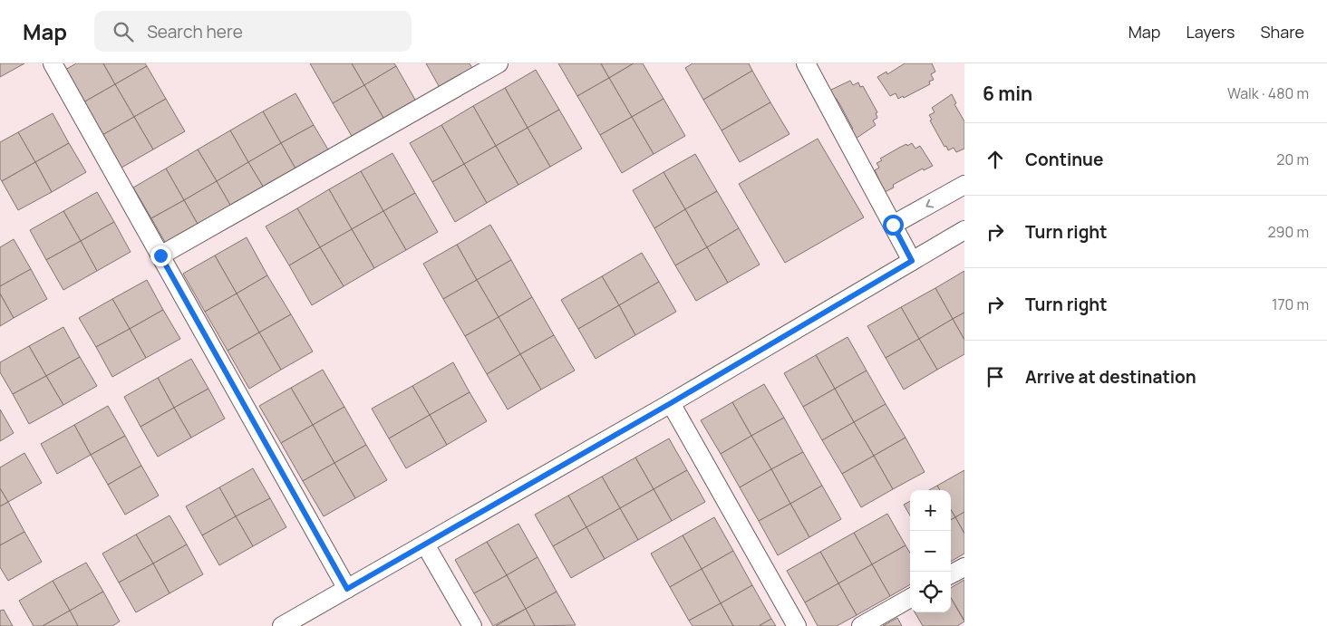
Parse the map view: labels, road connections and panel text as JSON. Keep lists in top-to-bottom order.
{
  "page": {
    "header": "Map",
    "search": "Search here",
    "nav": ["Map", "Layers", "Share"],
    "heading": ["6 min", "Walk · 480 m"],
    "list": [
      ["Continue", "20 m"],
      ["Turn right", "290 m"],
      ["Turn right", "170 m"],
      "Arrive at destination"
    ],
    "map_buttons": ["+", "−"]
  }
}
